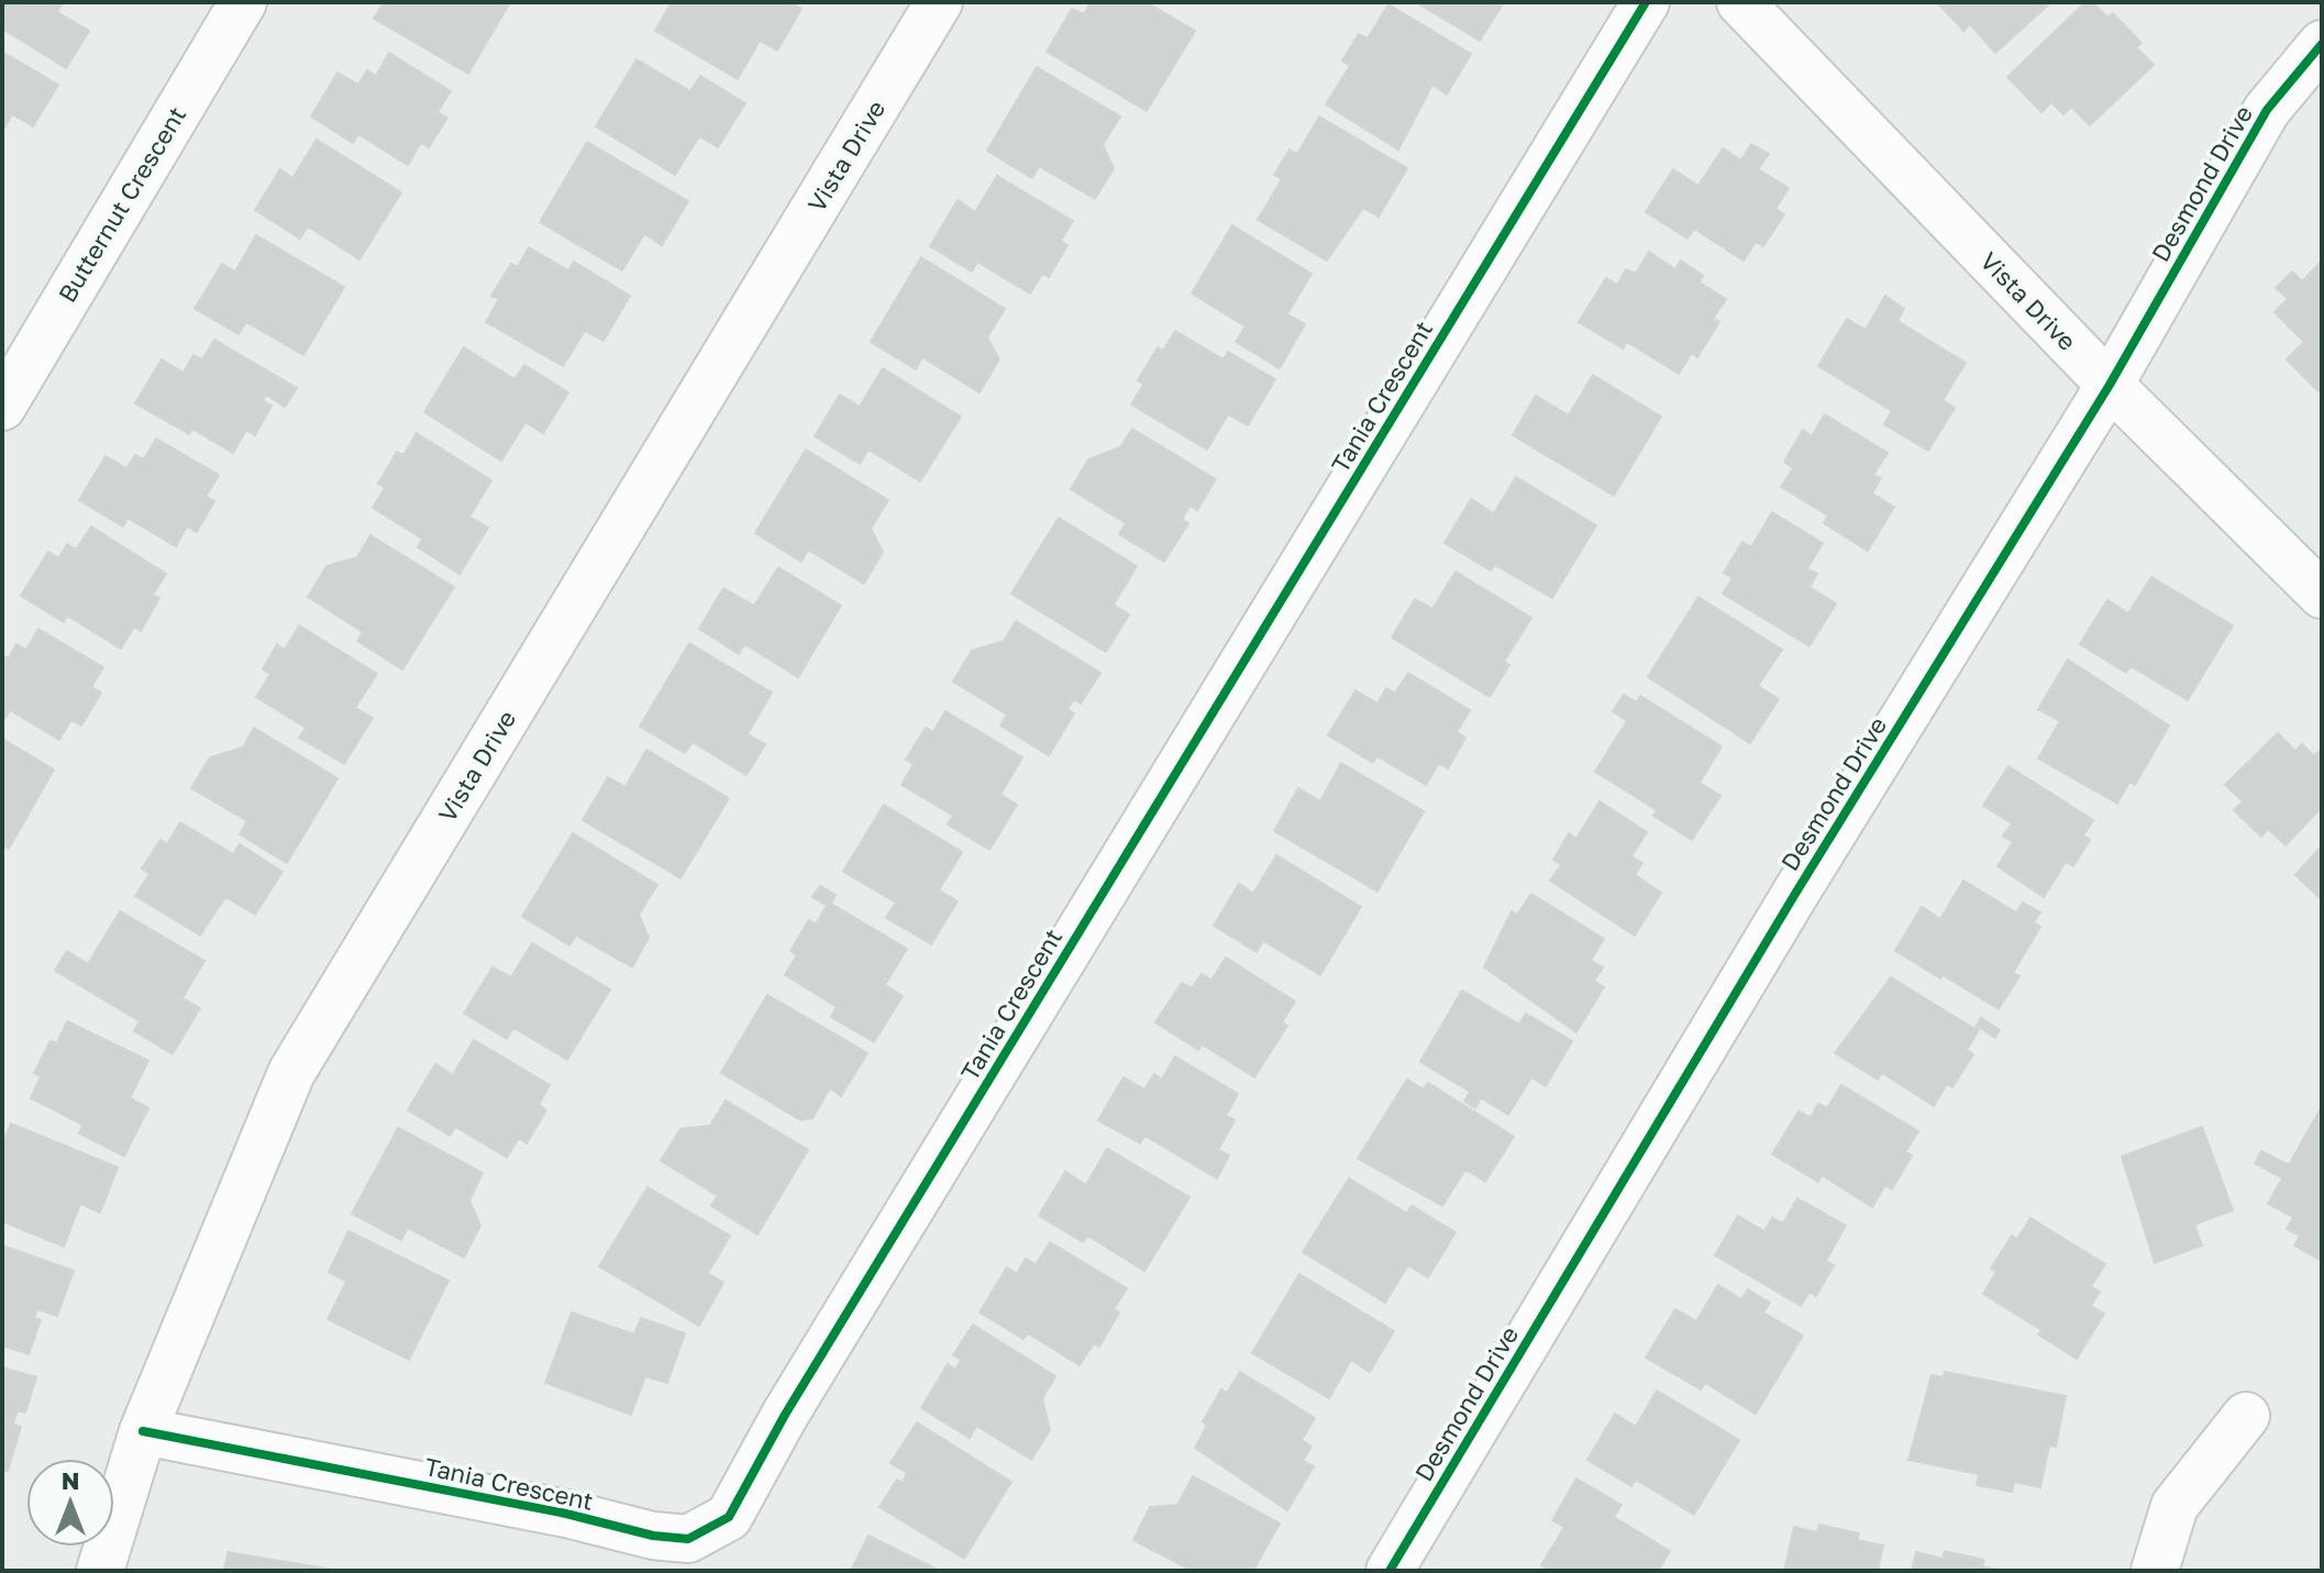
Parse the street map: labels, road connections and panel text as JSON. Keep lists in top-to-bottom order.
{
  "streets": {
    "street": [
      "Vista Drive",
      "Desmond Drive",
      "Butternut Crescent",
      "Tania Crescent"
    ]
  },
  "crossings": [
    ["Vista Drive", "Desmond Drive"],
    ["Vista Drive", "Tania Crescent"]
  ],
  "north": "top"
}
